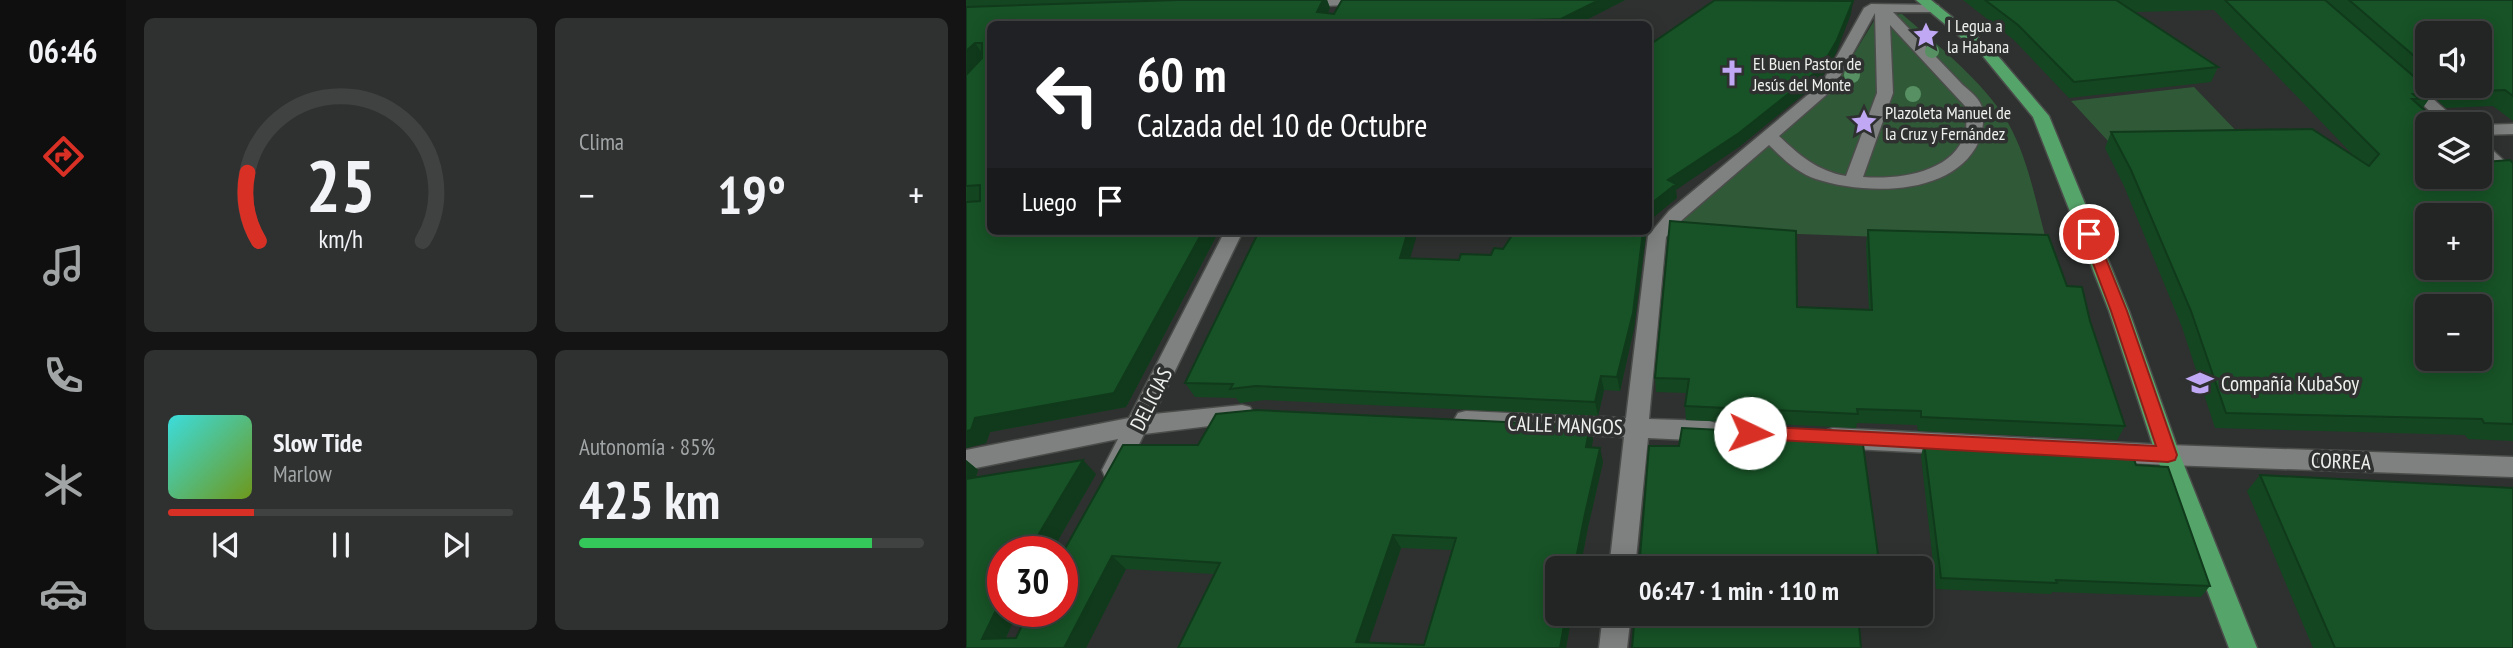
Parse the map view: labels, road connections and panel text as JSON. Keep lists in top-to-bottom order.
{
  "streets": {
    "street": ["DELICIAS", "CALLE MANGOS", "CORREA"]
  },
  "places": {
    "place": ["I Legua a la Habana", "Plazoleta Manuel de la Cruz y Fernández"],
    "church": ["El Buen Pastor de Jesús del Monte"],
    "school or university": ["Compañía KubaSoy"]
  },
  "page": {
    "tabs": "06:46",
    "tile": [
      "Clima",
      ["Autonomía · 85%", "425 km"]
    ],
    "map_buttons": ["+", "−"],
    "turn": ["60 m", "Calzada del 10 de Octubre"],
    "heat": ["−", "19°", "+"],
    "then": "Luego",
    "song": ["Slow Tide", "Marlow"],
    "limit": "30",
    "trip": "06:47 · 1 min · 110 m",
    "gauge": ["25", "km/h"]
  }
}
